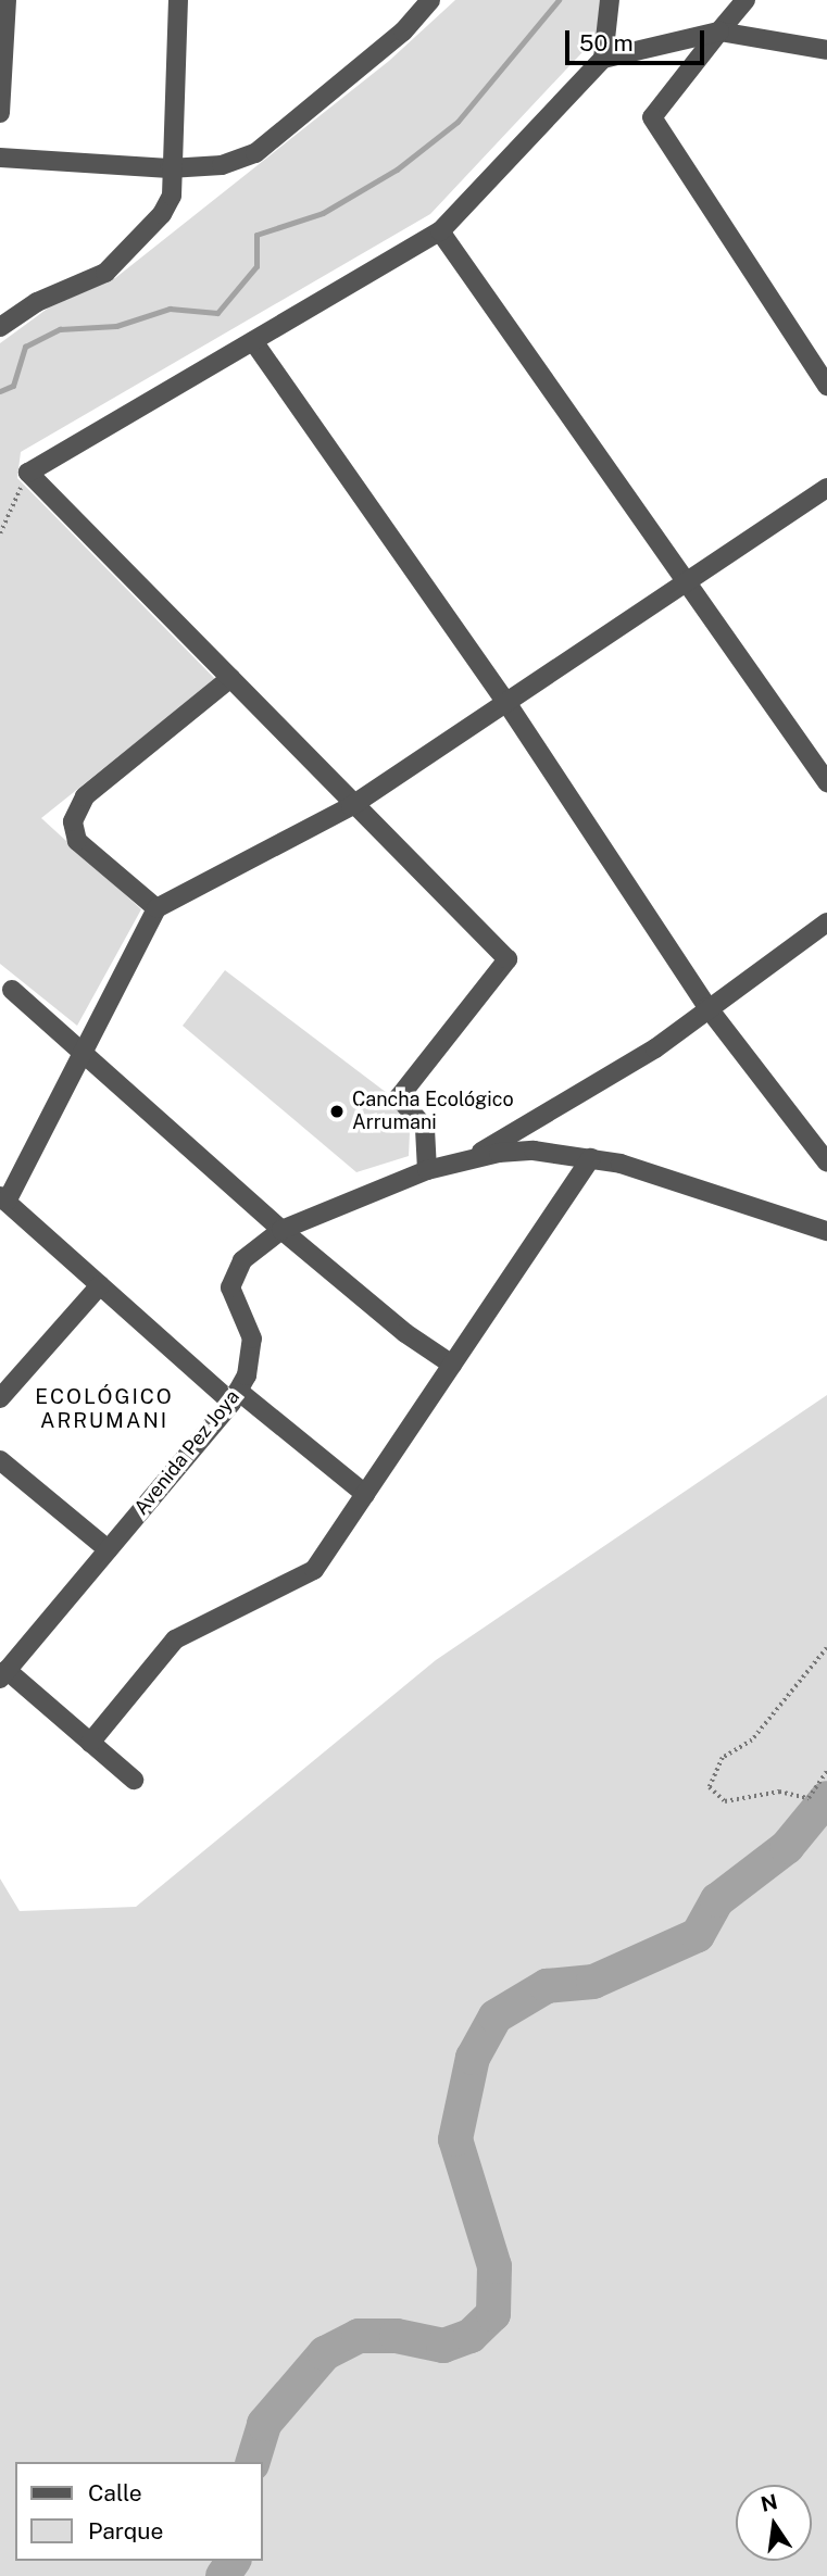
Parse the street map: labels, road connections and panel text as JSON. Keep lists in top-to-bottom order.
{
  "streets": {
    "street": ["Avenida Pez Joya"]
  },
  "districts": ["ECOLÓGICO ARRUMANI"],
  "places": ["Cancha Ecológico Arrumani"],
  "legend": ["Calle", "Parque"],
  "scale_bar": "50 m",
  "north": "top"
}
